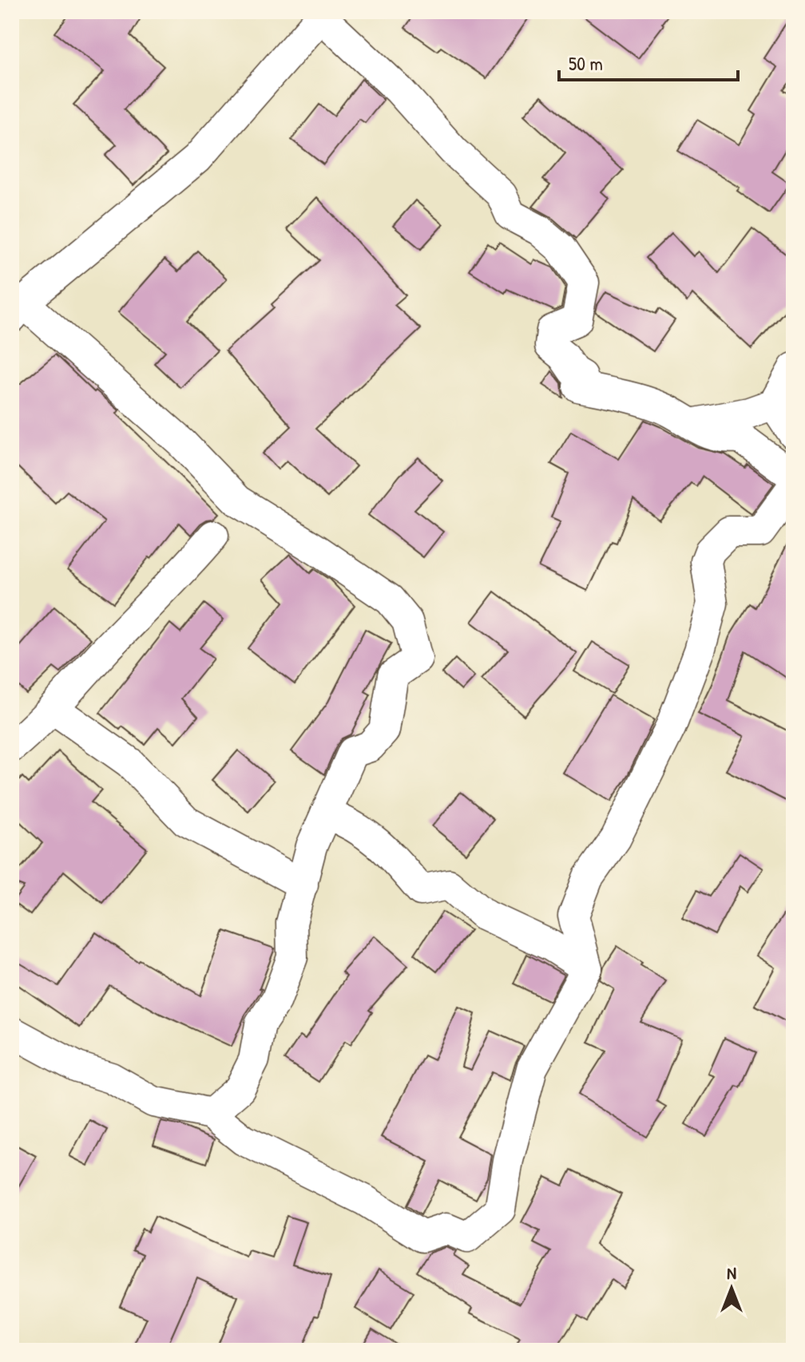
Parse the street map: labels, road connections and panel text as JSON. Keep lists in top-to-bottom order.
{
  "scale_bar": "50 m",
  "north": "top"
}
